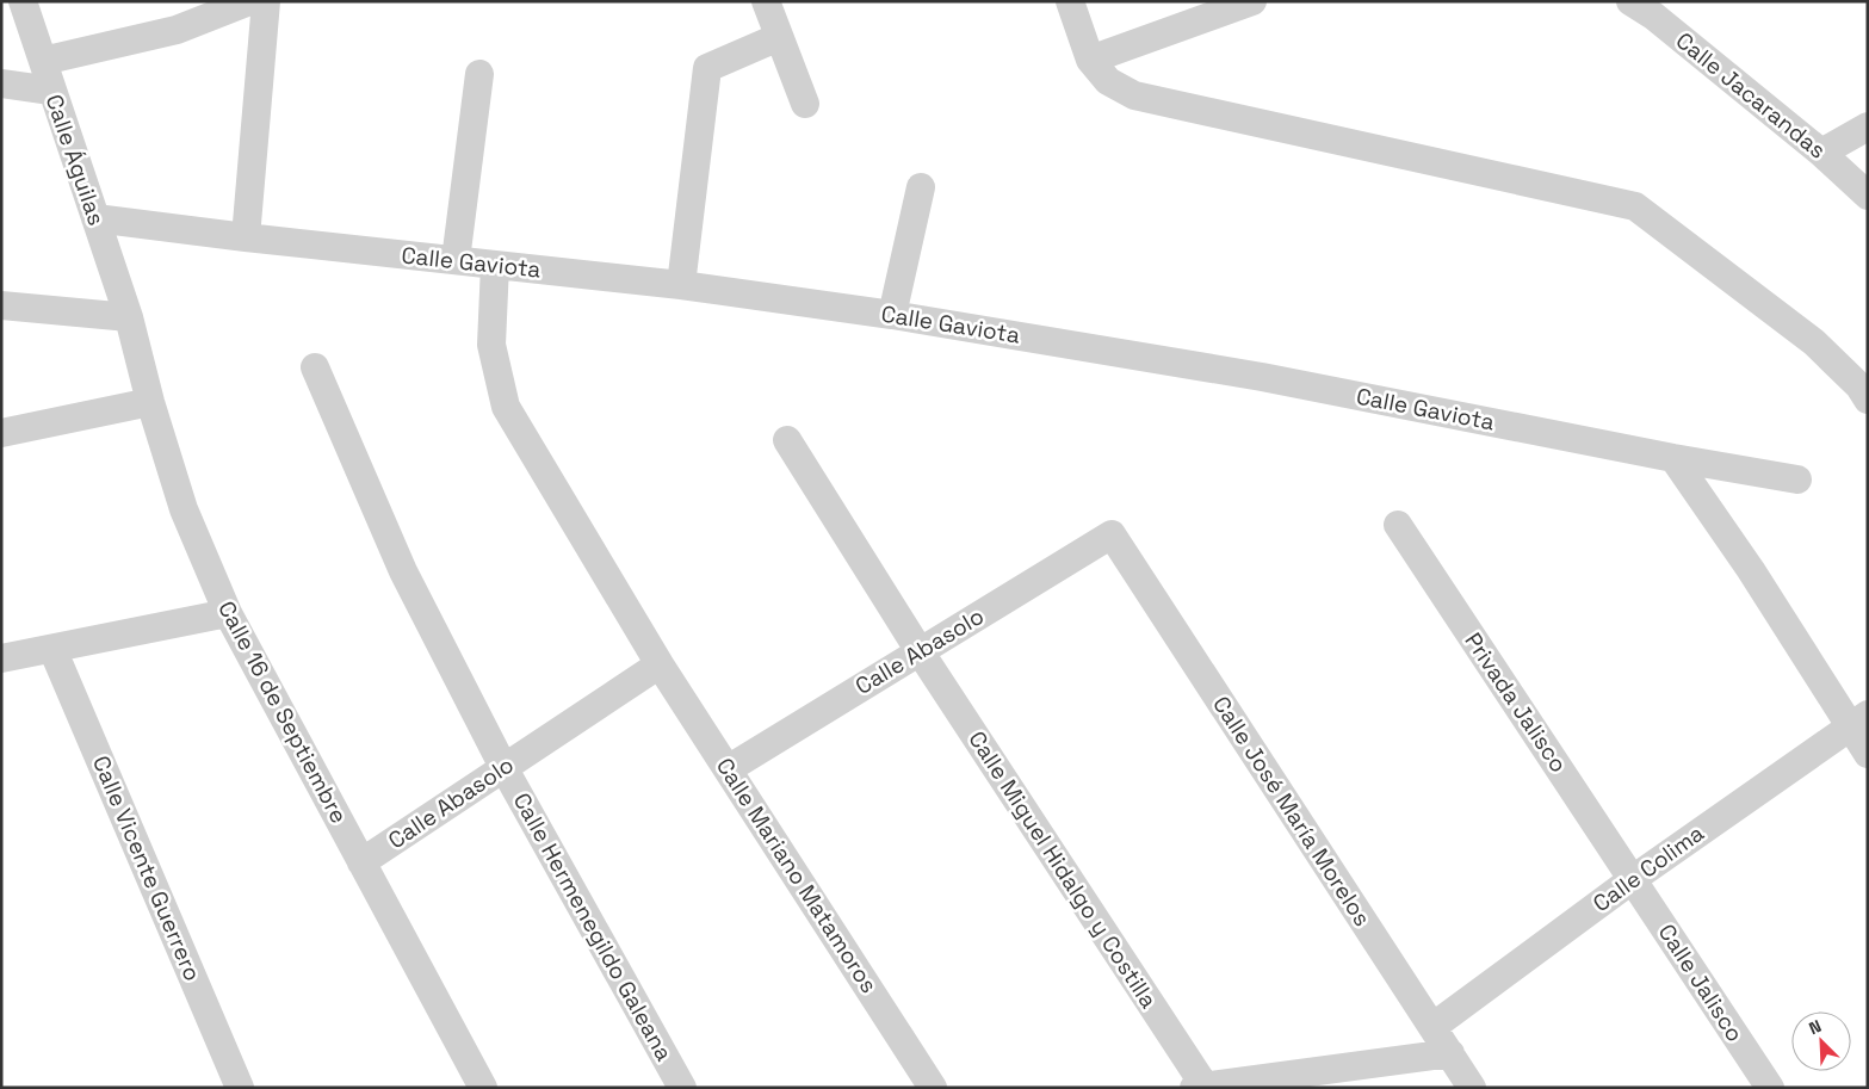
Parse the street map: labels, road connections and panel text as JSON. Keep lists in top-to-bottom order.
{
  "streets": {
    "street": [
      "Calle Jacarandas",
      "Calle Águilas",
      "Calle Gaviota",
      "Calle Abasolo",
      "Privada Jalisco",
      "Calle 16 de Septiembre",
      "Calle José María Morelos",
      "Calle Vicente Guerrero",
      "Calle Colima",
      "Calle Miguel Hidalgo y Costilla",
      "Calle Mariano Matamoros",
      "Calle Hermenegildo Galeana",
      "Calle Jalisco"
    ]
  },
  "crossings": [
    ["Calle Águilas", "Calle Gaviota"],
    ["Calle Águilas", "Calle 16 de Septiembre"],
    ["Calle Gaviota", "Calle Mariano Matamoros"],
    ["Calle Abasolo", "Calle 16 de Septiembre"],
    ["Calle Abasolo", "Calle José María Morelos"],
    ["Calle Abasolo", "Calle Miguel Hidalgo y Costilla"],
    ["Calle Abasolo", "Calle Mariano Matamoros"],
    ["Calle Abasolo", "Calle Hermenegildo Galeana"],
    ["Privada Jalisco", "Calle Colima"],
    ["Privada Jalisco", "Calle Jalisco"],
    ["Calle José María Morelos", "Calle Colima"],
    ["Calle Colima", "Calle Jalisco"]
  ],
  "north": "top left"
}
